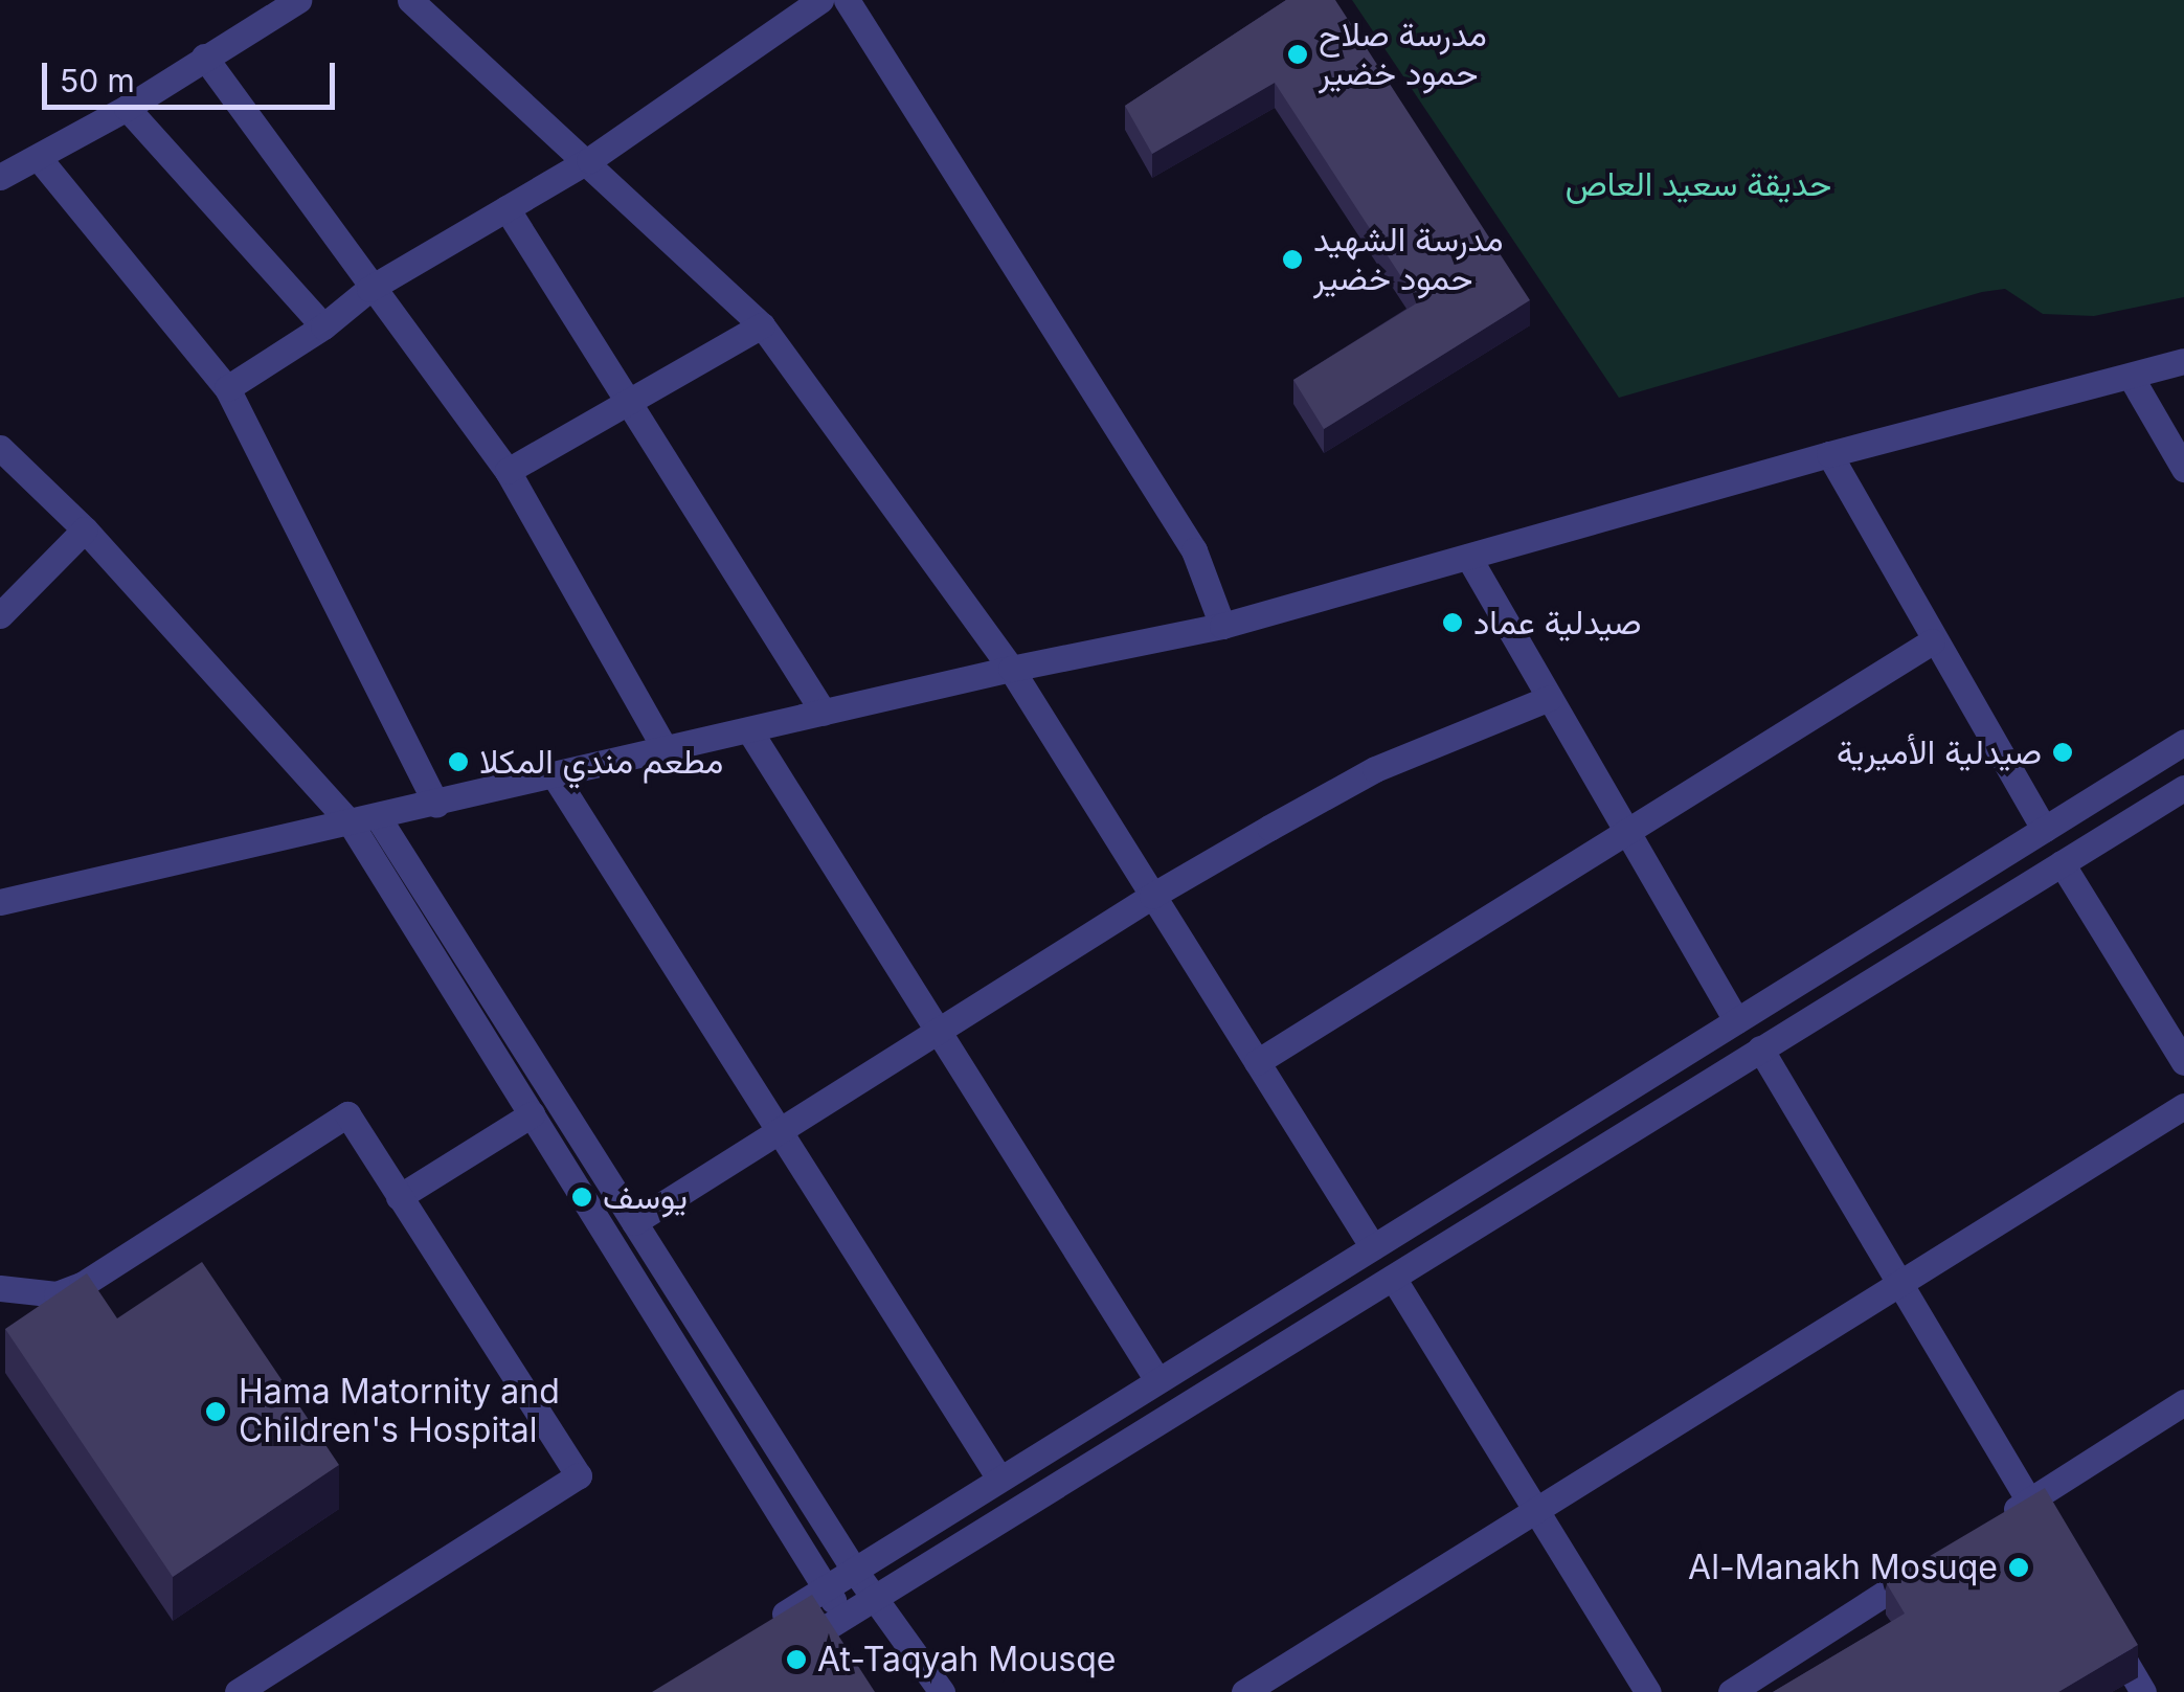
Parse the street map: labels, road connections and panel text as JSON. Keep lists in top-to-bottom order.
{
  "parks": ["حديقة سعيد العاص"],
  "places": [
    "مدرسة صلاح حمود خضير",
    "مدرسة الشهيد حمود خضير",
    "صيدلية عماد",
    "صيدلية الأميرية",
    "مطعم مندي المكلا",
    "يوسف",
    "Hama Matornity and Children's Hospital",
    "Al-Manakh Mosuqe",
    "At-Taqyah Mousqe"
  ],
  "scale_bar": "50 m"
}
